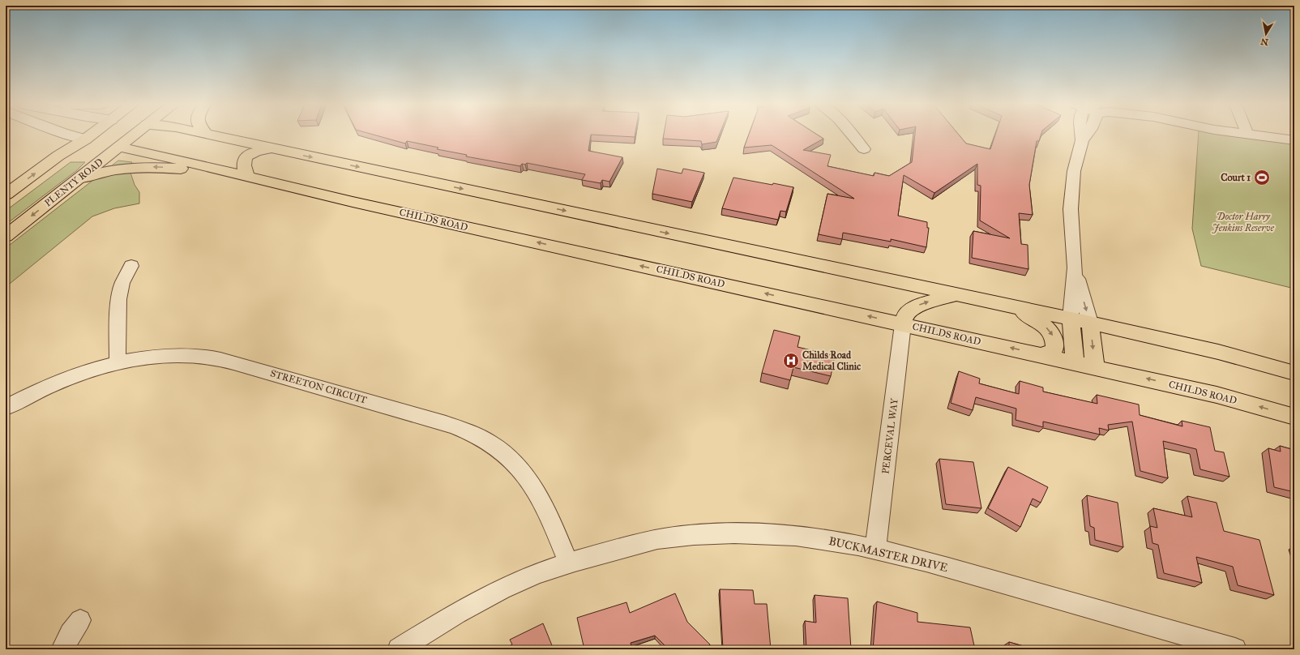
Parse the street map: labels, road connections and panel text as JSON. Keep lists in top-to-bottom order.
{
  "streets": {
    "main road": ["PLENTY ROAD", "CHILDS ROAD"],
    "street": ["STREETON CIRCUIT", "PERCEVAL WAY", "BUCKMASTER DRIVE"]
  },
  "crossings": [
    ["PLENTY ROAD", "CHILDS ROAD"],
    ["CHILDS ROAD", "PERCEVAL WAY"],
    ["STREETON CIRCUIT", "BUCKMASTER DRIVE"],
    ["PERCEVAL WAY", "BUCKMASTER DRIVE"]
  ],
  "parks": ["Doctor Harry Jenkins Reserve"],
  "places": {
    "sports": ["Court 1"],
    "hospital": ["Childs Road Medical Clinic"]
  },
  "north": "bottom"
}
